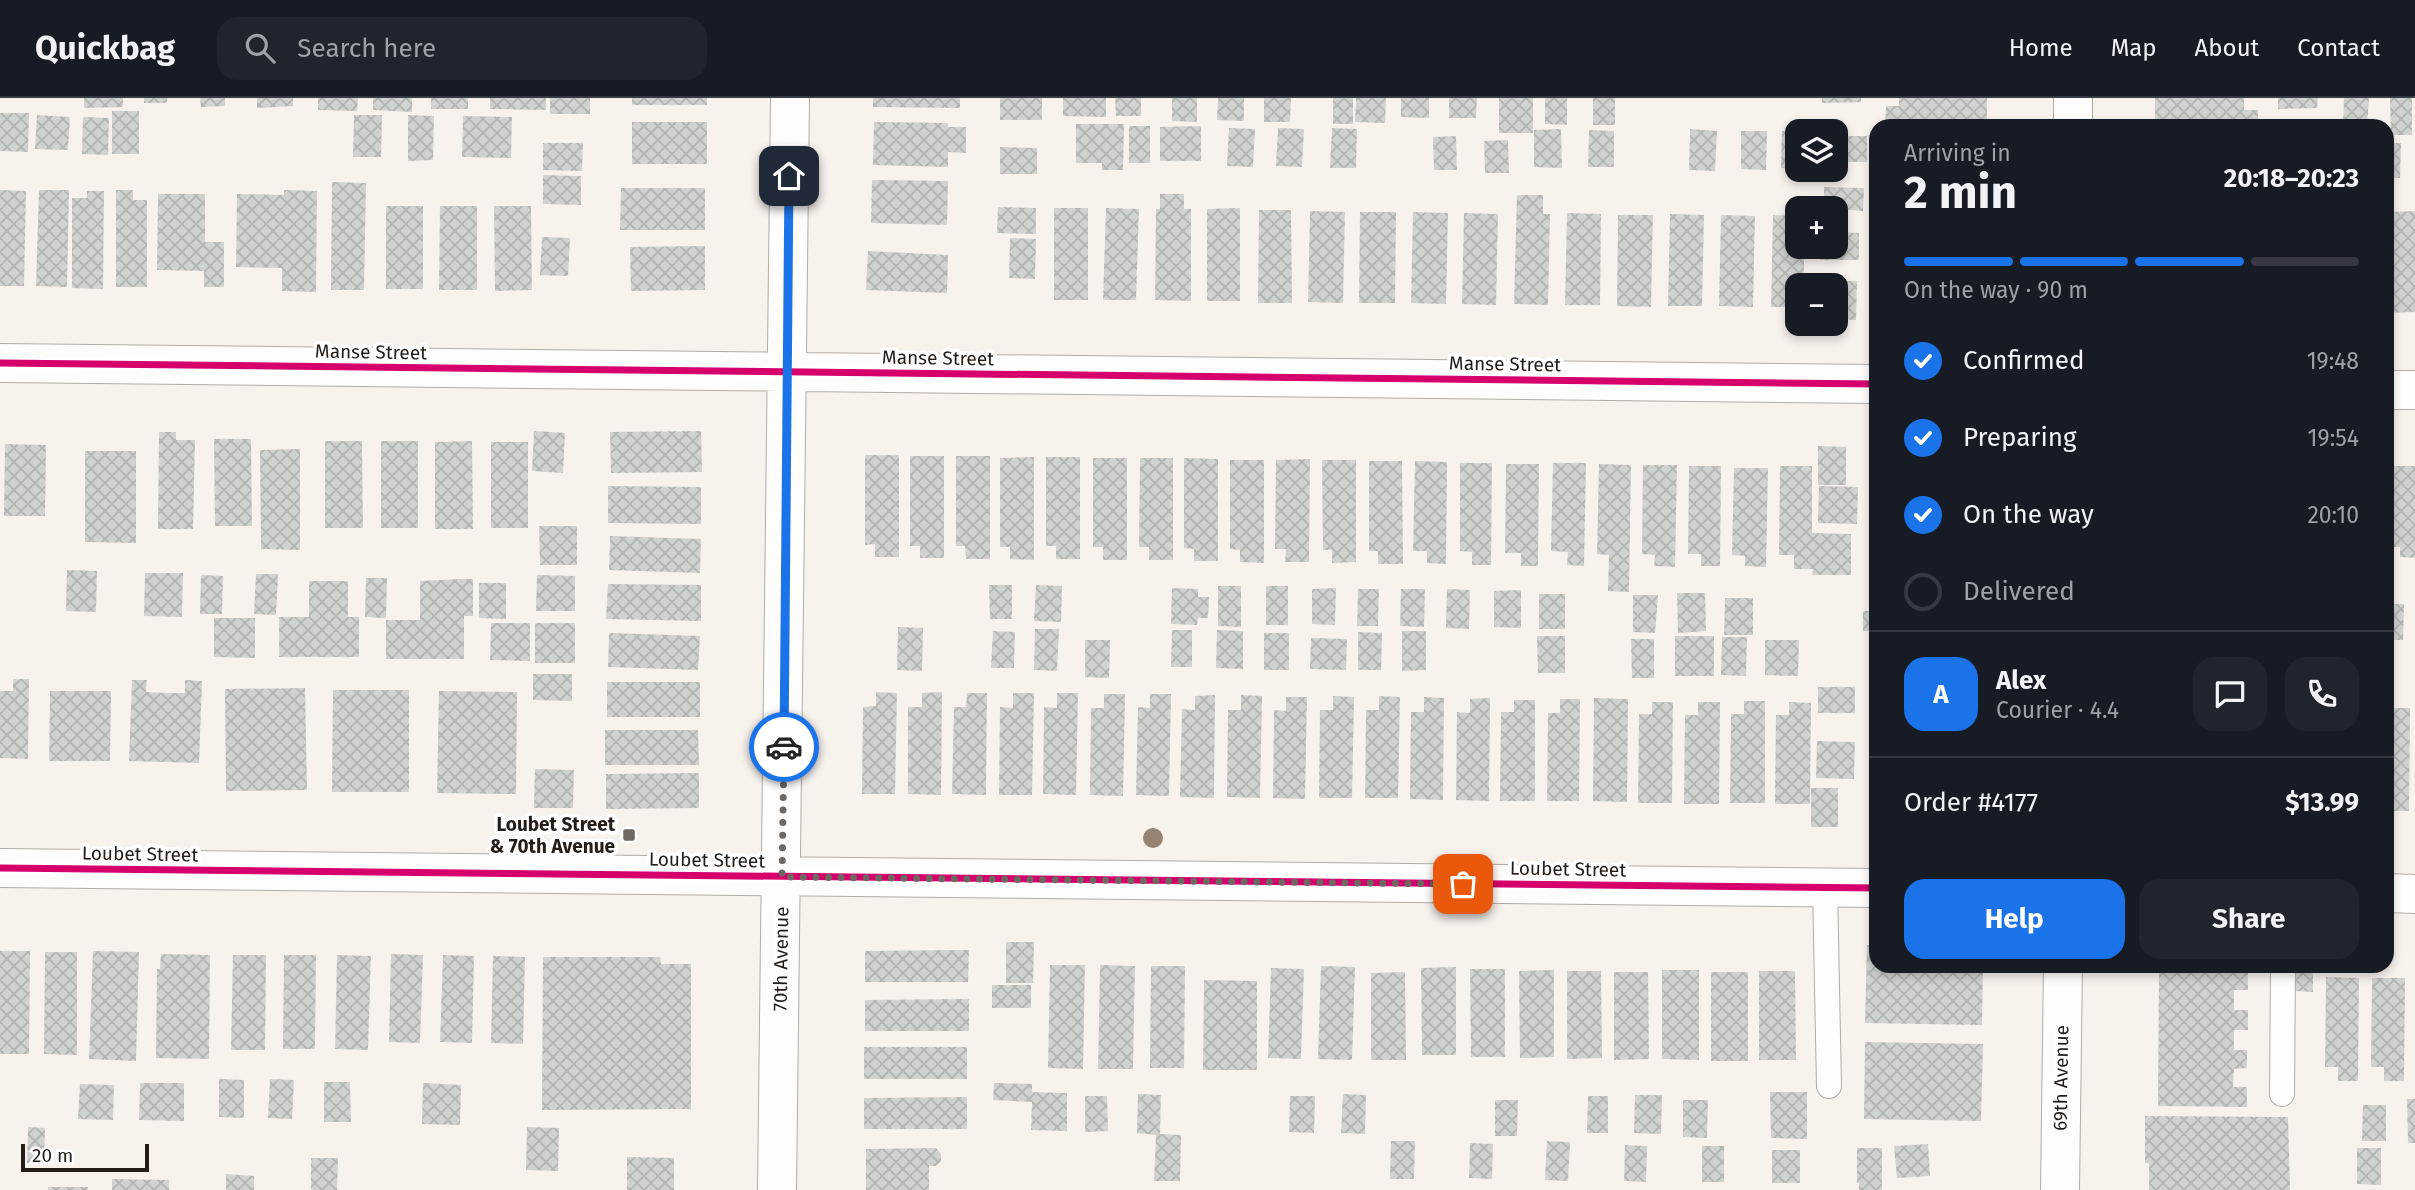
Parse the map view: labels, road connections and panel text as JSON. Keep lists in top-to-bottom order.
{
  "streets": {
    "street": [
      "Manse Street",
      "Loubet Street",
      "70th Avenue",
      "69th Avenue"
    ]
  },
  "crossings": [
    ["Manse Street", "70th Avenue"],
    ["Loubet Street", "70th Avenue"]
  ],
  "places": {
    "transit": ["Loubet Street & 70th Avenue"]
  },
  "scale_bar": "20 m",
  "page": {
    "header": "Quickbag",
    "search": "Search here",
    "nav": [
      "Home",
      "Map",
      "About",
      "Contact"
    ],
    "map_buttons": ["+", "−"],
    "heading": ["2 min", "Arriving in", "20:18–20:23"],
    "panel": [
      "Alex",
      "Courier · 4.4",
      "Order #4177",
      "$13.99"
    ],
    "bar": "On the way · 90 m",
    "list": [
      ["Confirmed", "19:48"],
      ["Preparing", "19:54"],
      ["On the way", "20:10"],
      "Delivered"
    ],
    "round": "A",
    "buttons": ["Help", "Share"],
    "scale": "20 m"
  }
}
